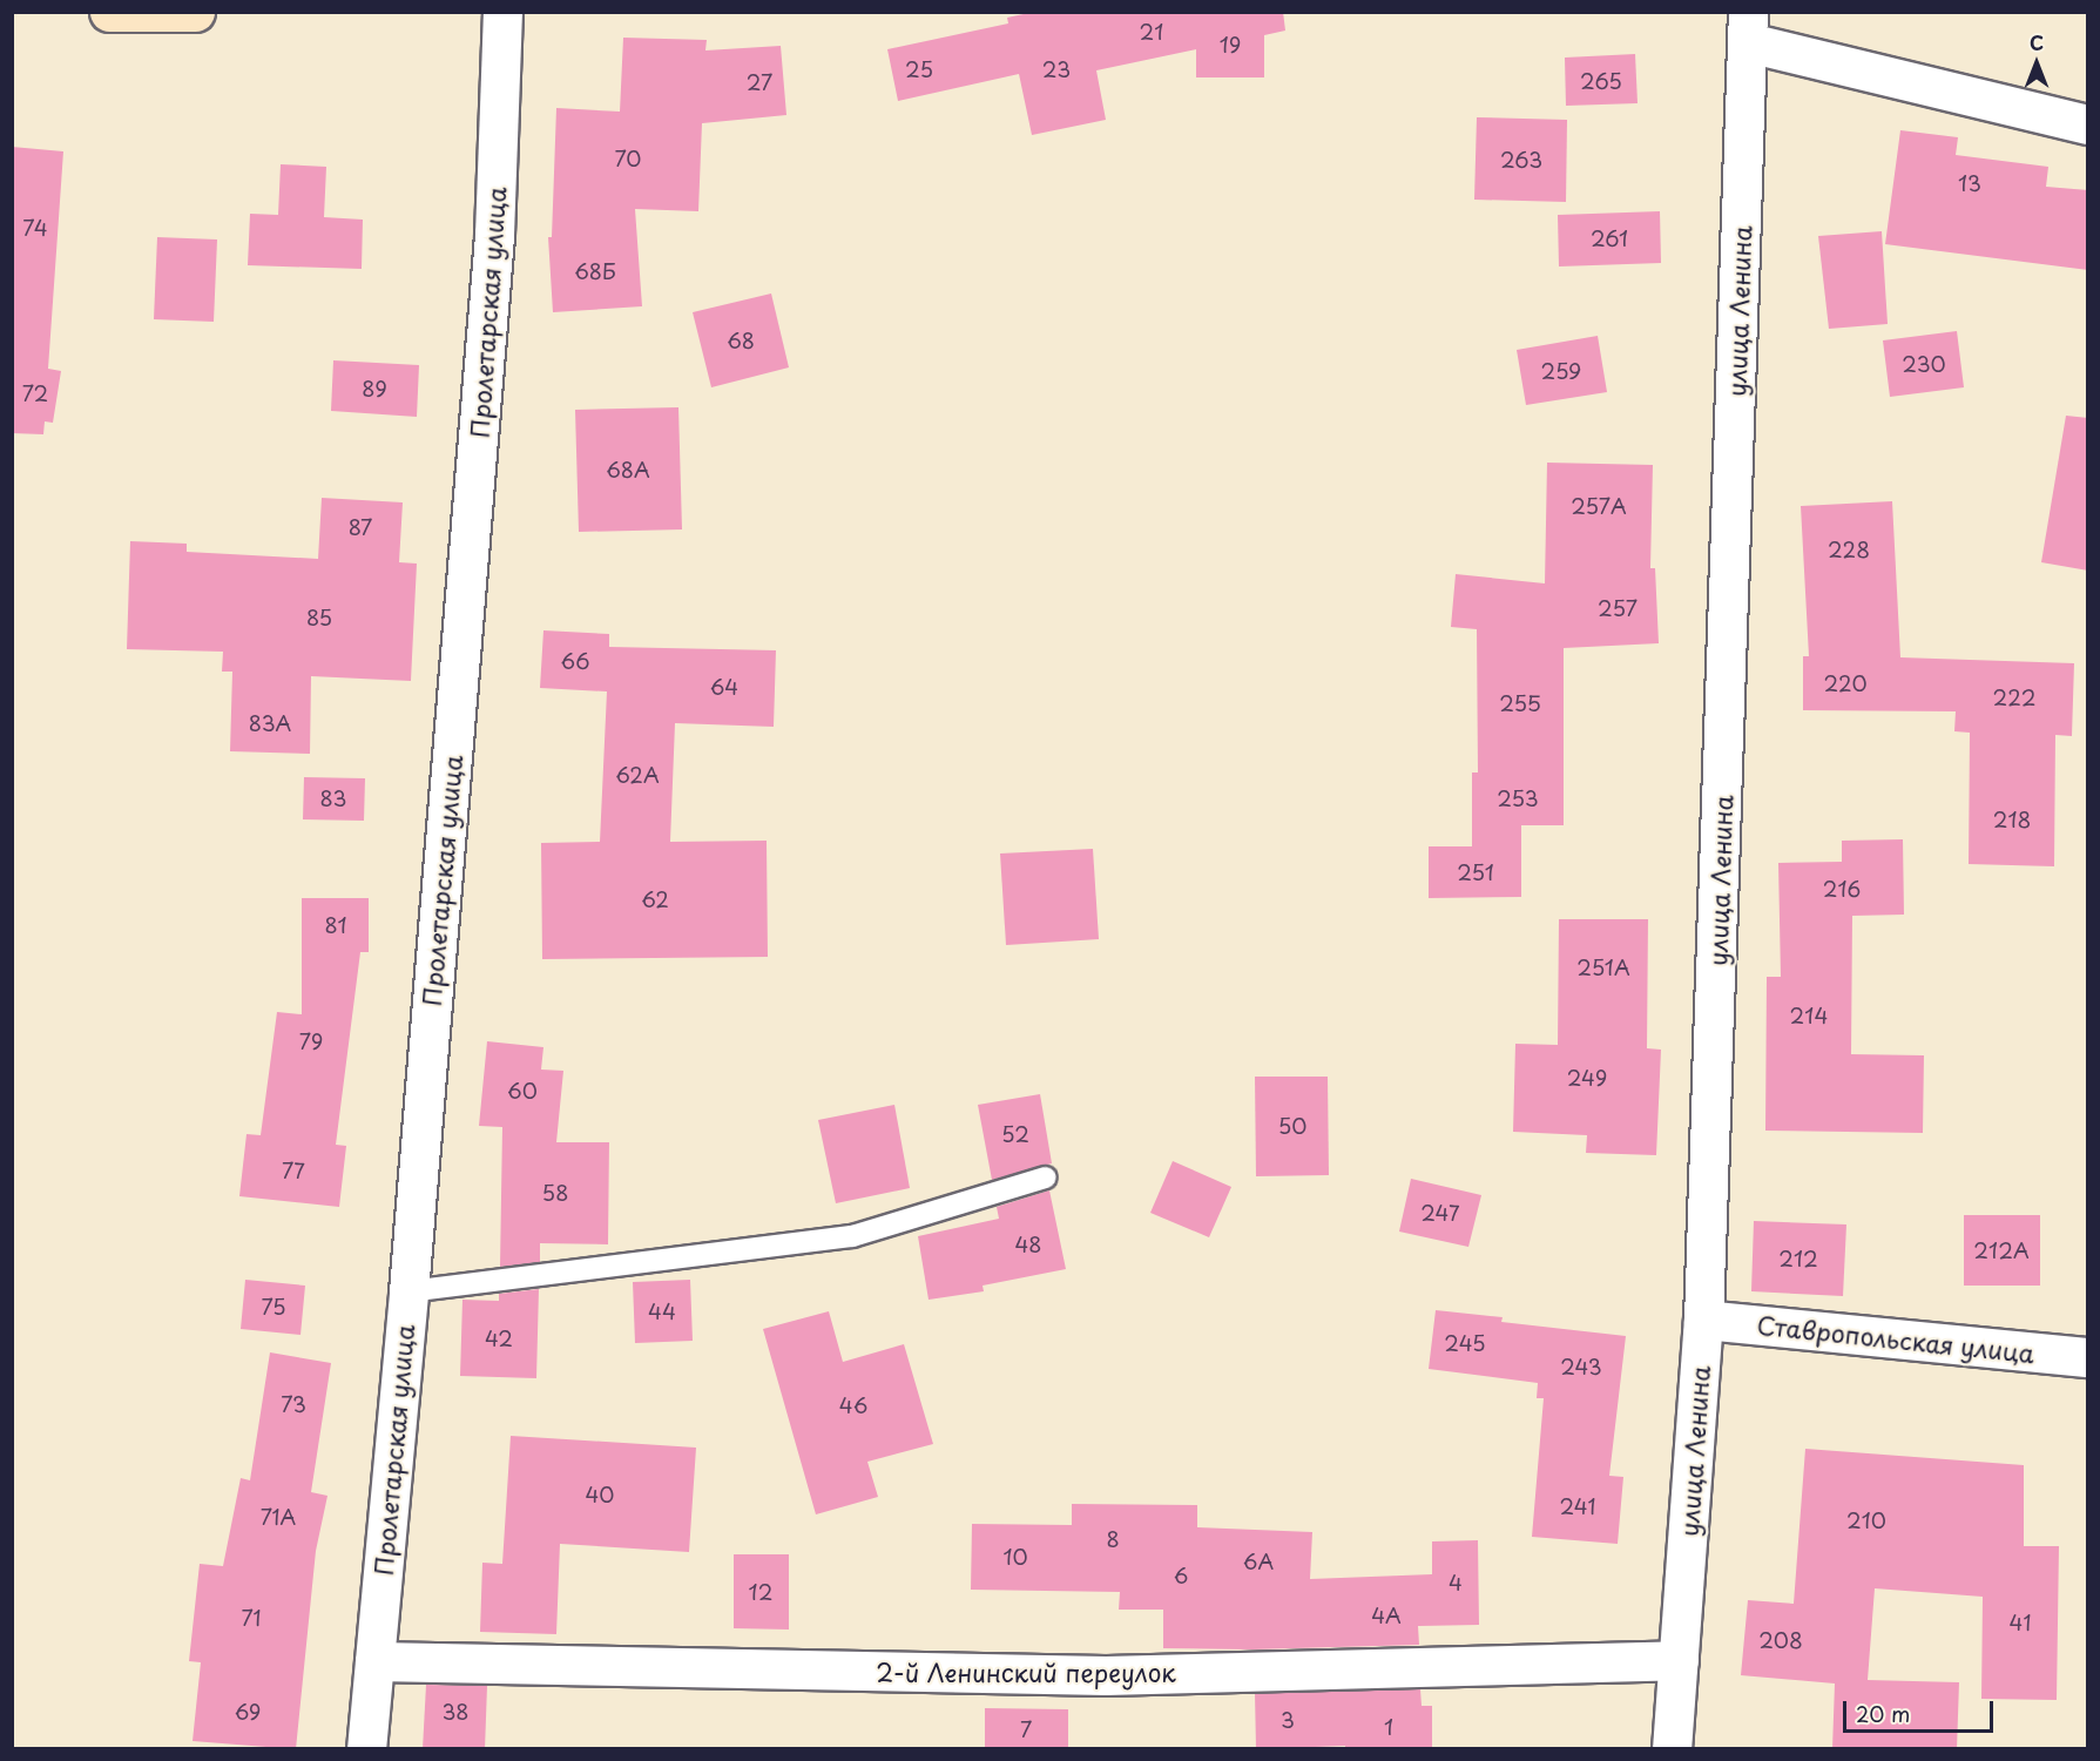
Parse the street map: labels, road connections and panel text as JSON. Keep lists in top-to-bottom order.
{
  "streets": {
    "street": [
      "улица Ленина",
      "Пролетарская улица",
      "Ставропольская улица",
      "2-й Ленинский переулок"
    ]
  },
  "crossings": [
    ["улица Ленина", "Ставропольская улица"],
    ["улица Ленина", "2-й Ленинский переулок"],
    ["Пролетарская улица", "2-й Ленинский переулок"]
  ],
  "house_numbers": [
    "21",
    "19",
    "25",
    "23",
    "265",
    "27",
    "70",
    "263",
    "13",
    "74",
    "261",
    "68Б",
    "68",
    "230",
    "259",
    "89",
    "72",
    "68А",
    "257А",
    "87",
    "228",
    "257",
    "85",
    "66",
    "220",
    "64",
    "222",
    "255",
    "83А",
    "62А",
    "83",
    "253",
    "218",
    "251",
    "216",
    "62",
    "81",
    "251А",
    "214",
    "79",
    "249",
    "60",
    "50",
    "52",
    "77",
    "58",
    "247",
    "48",
    "212А",
    "212",
    "75",
    "44",
    "42",
    "245",
    "243",
    "73",
    "46",
    "40",
    "241",
    "71А",
    "210",
    "8",
    "10",
    "6А",
    "6",
    "4",
    "12",
    "4А",
    "71",
    "41",
    "208",
    "69",
    "38",
    "3",
    "1",
    "7"
  ],
  "scale_bar": "20 m",
  "north": "top"
}
